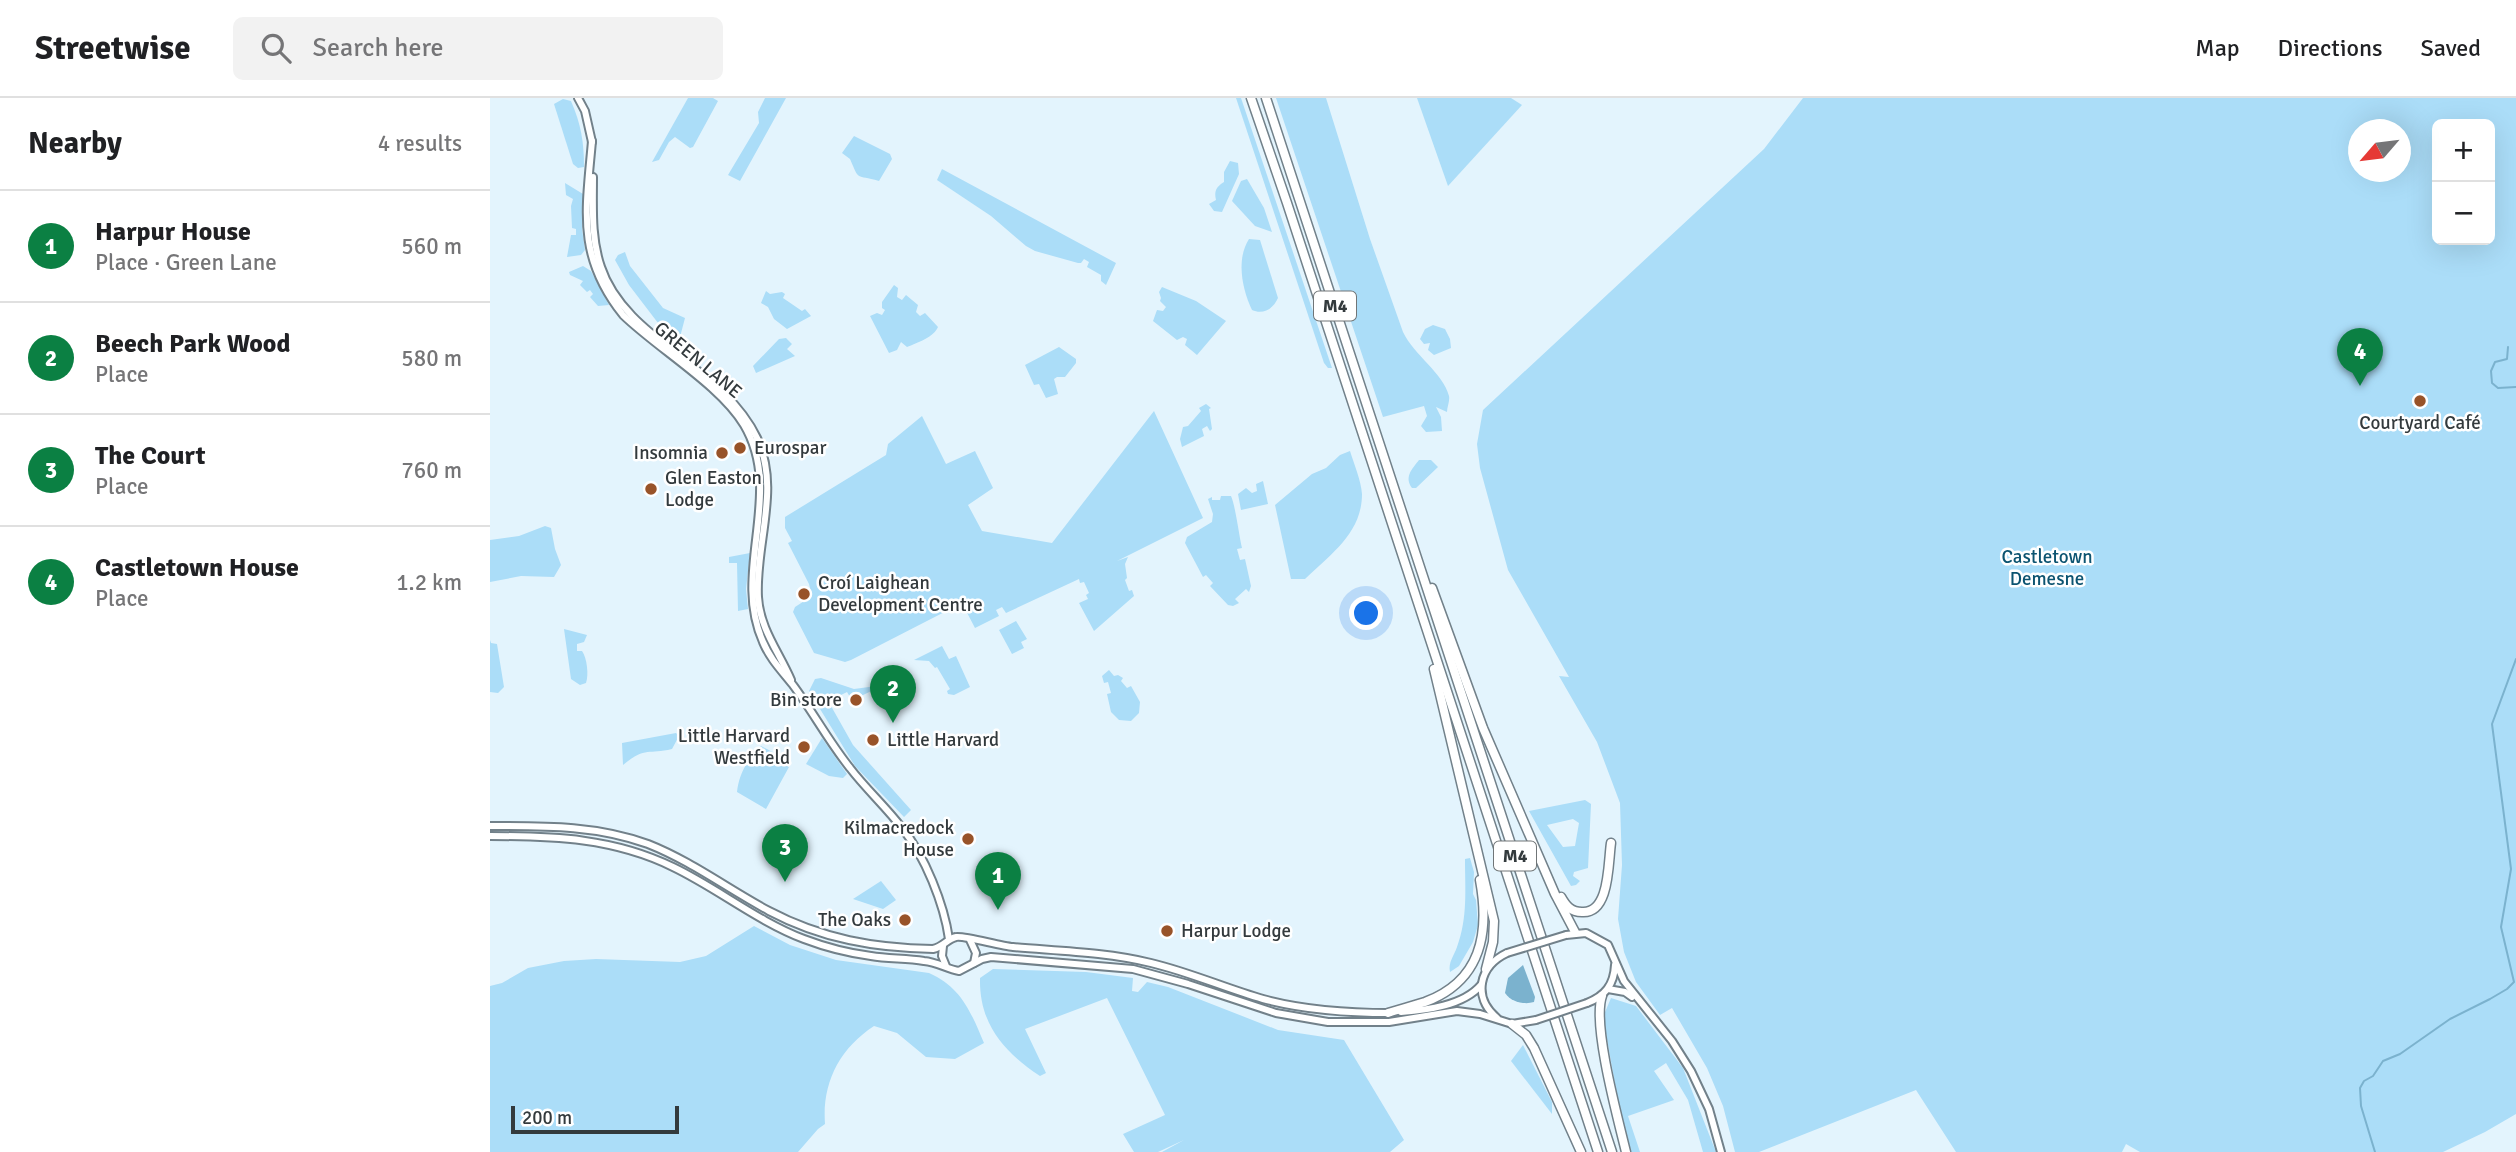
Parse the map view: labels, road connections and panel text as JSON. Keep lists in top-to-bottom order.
{
  "streets": {
    "highway": ["M4"],
    "main road": ["GREEN LANE"]
  },
  "parks": ["Castletown Demesne"],
  "places": [
    "Courtyard Café",
    "Eurospar",
    "Insomnia",
    "Glen Easton Lodge",
    "Croí Laighean Development Centre",
    "Bin store",
    "Little Harvard",
    "Little Harvard Westfield",
    "Kilmacredock House",
    "The Oaks",
    "Harpur Lodge"
  ],
  "scale_bar": "200 m",
  "north": "bottom left",
  "page": {
    "header": "Streetwise",
    "search": "Search here",
    "nav": ["Map", "Directions", "Saved"],
    "heading": ["Nearby", "4 results"],
    "map_buttons": ["+", "−"],
    "list": [
      {
        "mark": "1",
        "name": "Harpur House",
        "note": "Place · Green Lane",
        "value": "560 m"
      },
      {
        "mark": "2",
        "name": "Beech Park Wood",
        "note": "Place",
        "value": "580 m"
      },
      {
        "mark": "3",
        "name": "The Court",
        "note": "Place",
        "value": "760 m"
      },
      {
        "mark": "4",
        "name": "Castletown House",
        "note": "Place",
        "value": "1.2 km"
      }
    ],
    "pins": [
      "4",
      "2",
      "3",
      "1"
    ],
    "scale": "200 m"
  }
}
